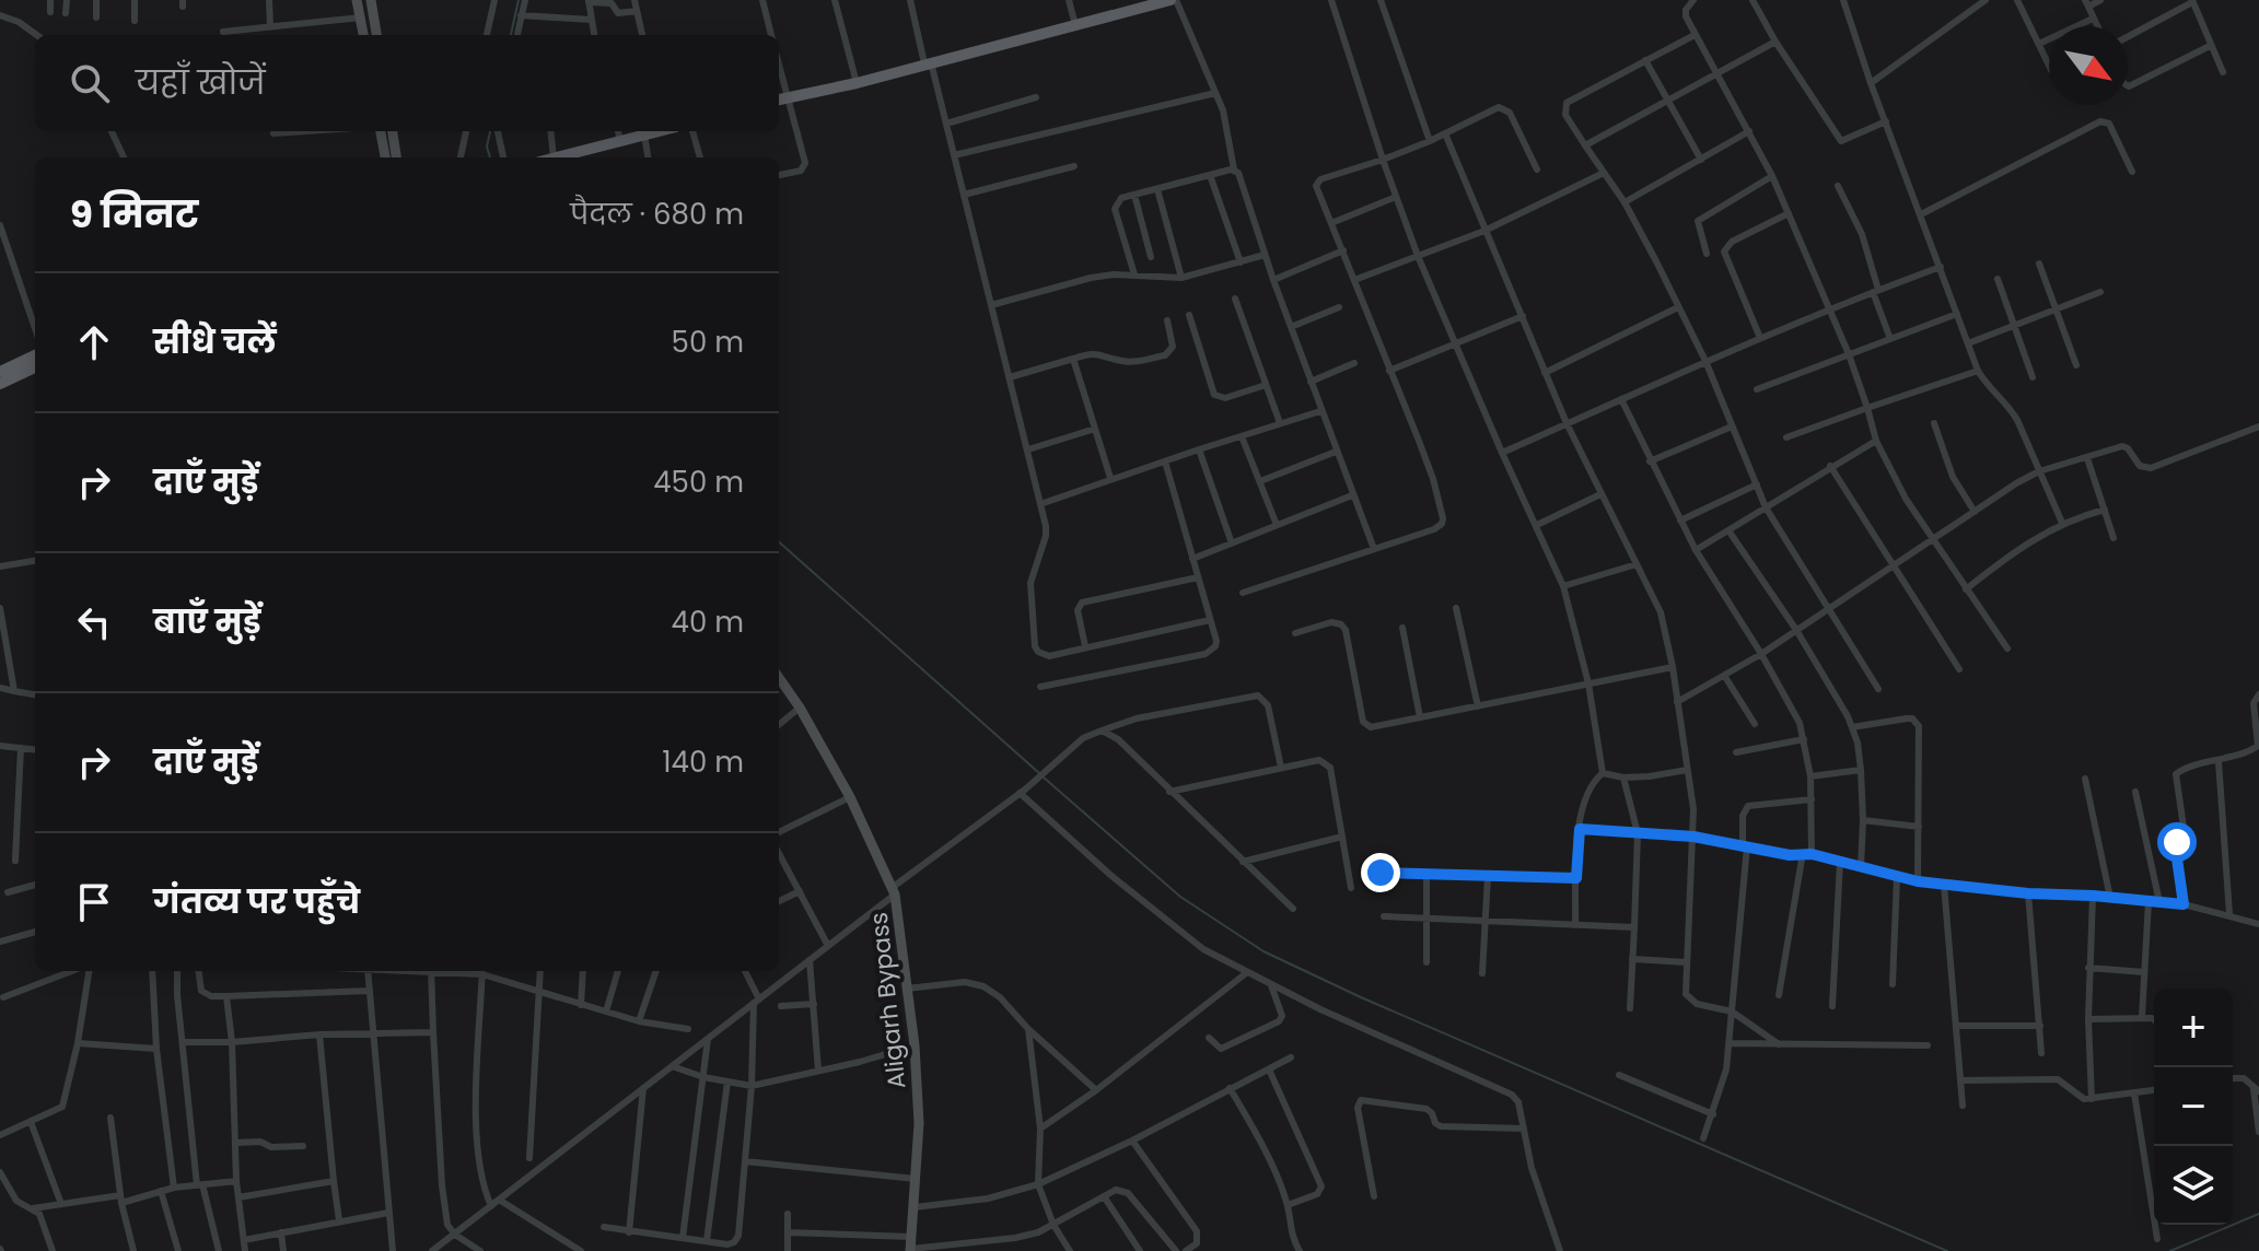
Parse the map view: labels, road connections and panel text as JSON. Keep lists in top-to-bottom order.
{
  "streets": {
    "main road": ["Aligarh Bypass"]
  },
  "north": "bottom right",
  "page": {
    "search": "यहाँ खोजें",
    "heading": ["9 मिनट", "पैदल · 680 m"],
    "list": [
      ["सीधे चलें", "50 m"],
      ["दाएँ मुड़ें", "450 m"],
      ["बाएँ मुड़ें", "40 m"],
      ["दाएँ मुड़ें", "140 m"],
      "गंतव्य पर पहुँचे"
    ],
    "map_buttons": ["+", "−"]
  }
}
